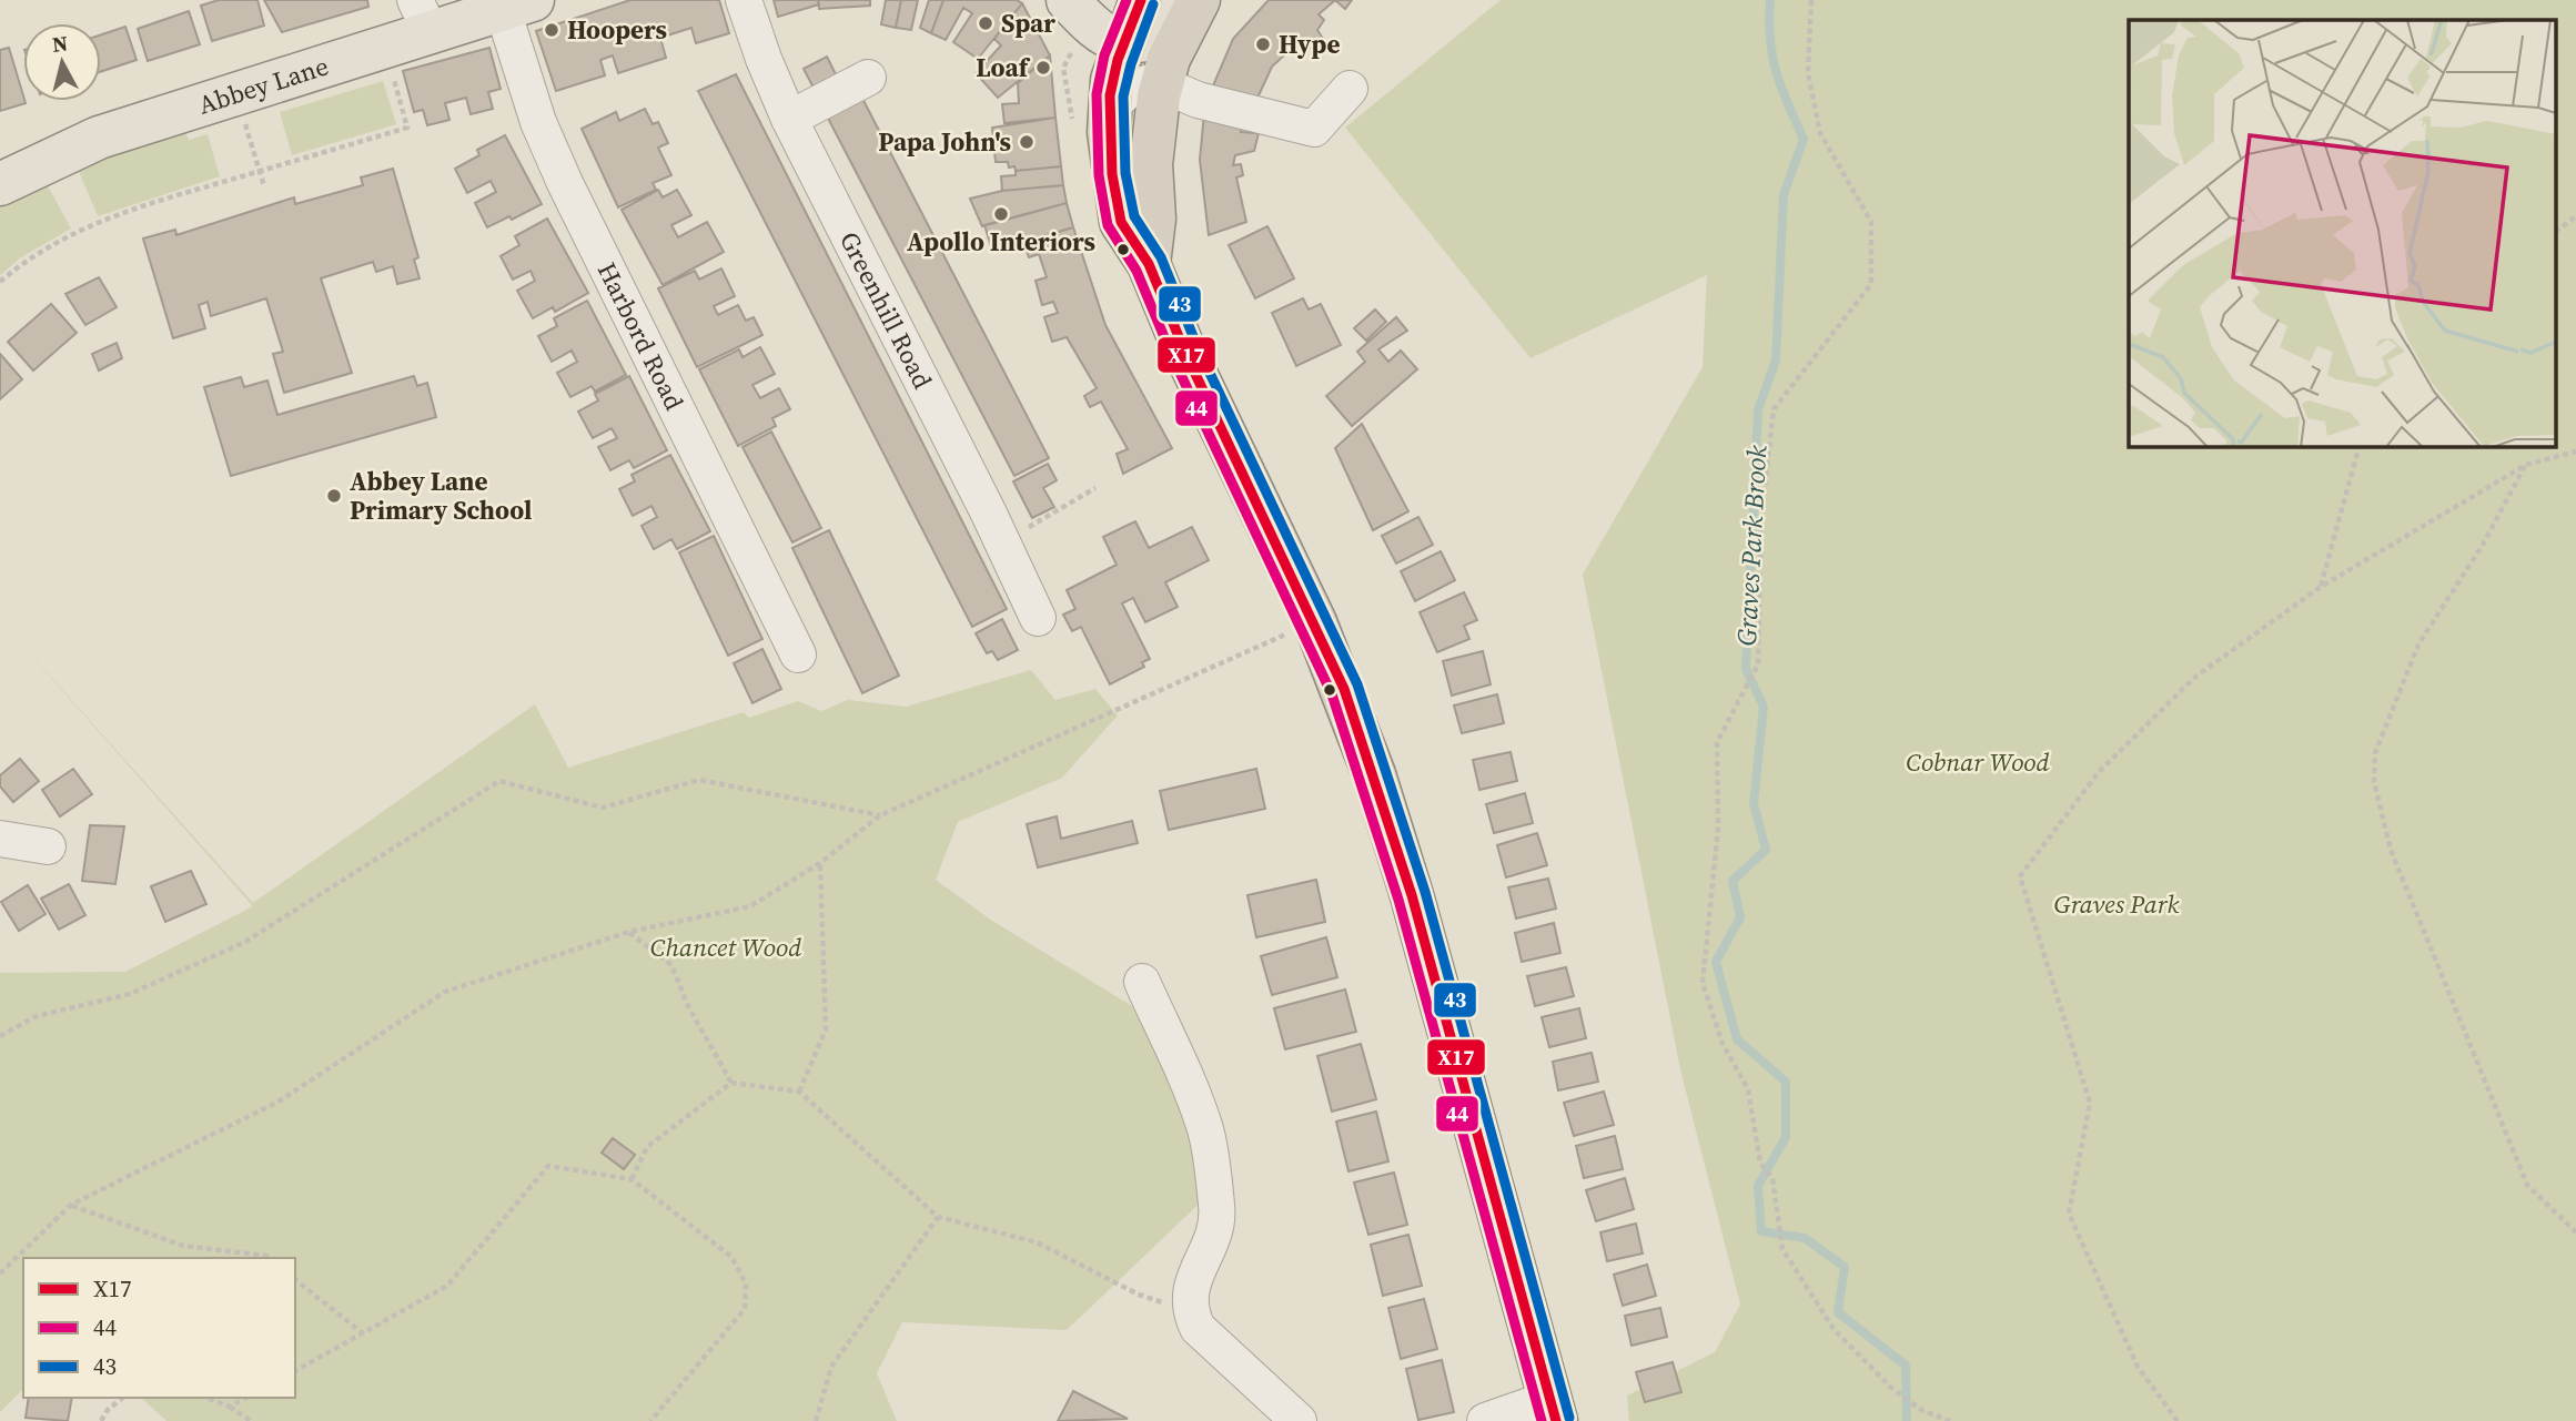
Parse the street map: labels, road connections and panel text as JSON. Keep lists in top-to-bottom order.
{
  "streets": {
    "main road": ["Abbey Lane"],
    "street": ["Greenhill Road", "Harbord Road"]
  },
  "crossings": [
    ["Abbey Lane", "Harbord Road"]
  ],
  "water": ["Graves Park Brook"],
  "parks": ["Cobnar Wood", "Graves Park", "Chancet Wood"],
  "places": [
    "Spar",
    "Hoopers",
    "Hype",
    "Loaf",
    "Papa John's",
    "Apollo Interiors",
    "Abbey Lane Primary School"
  ],
  "lines": ["transit line X17", "transit line 44", "transit line 43"],
  "legend": ["X17", "44", "43"],
  "north": "top"
}
